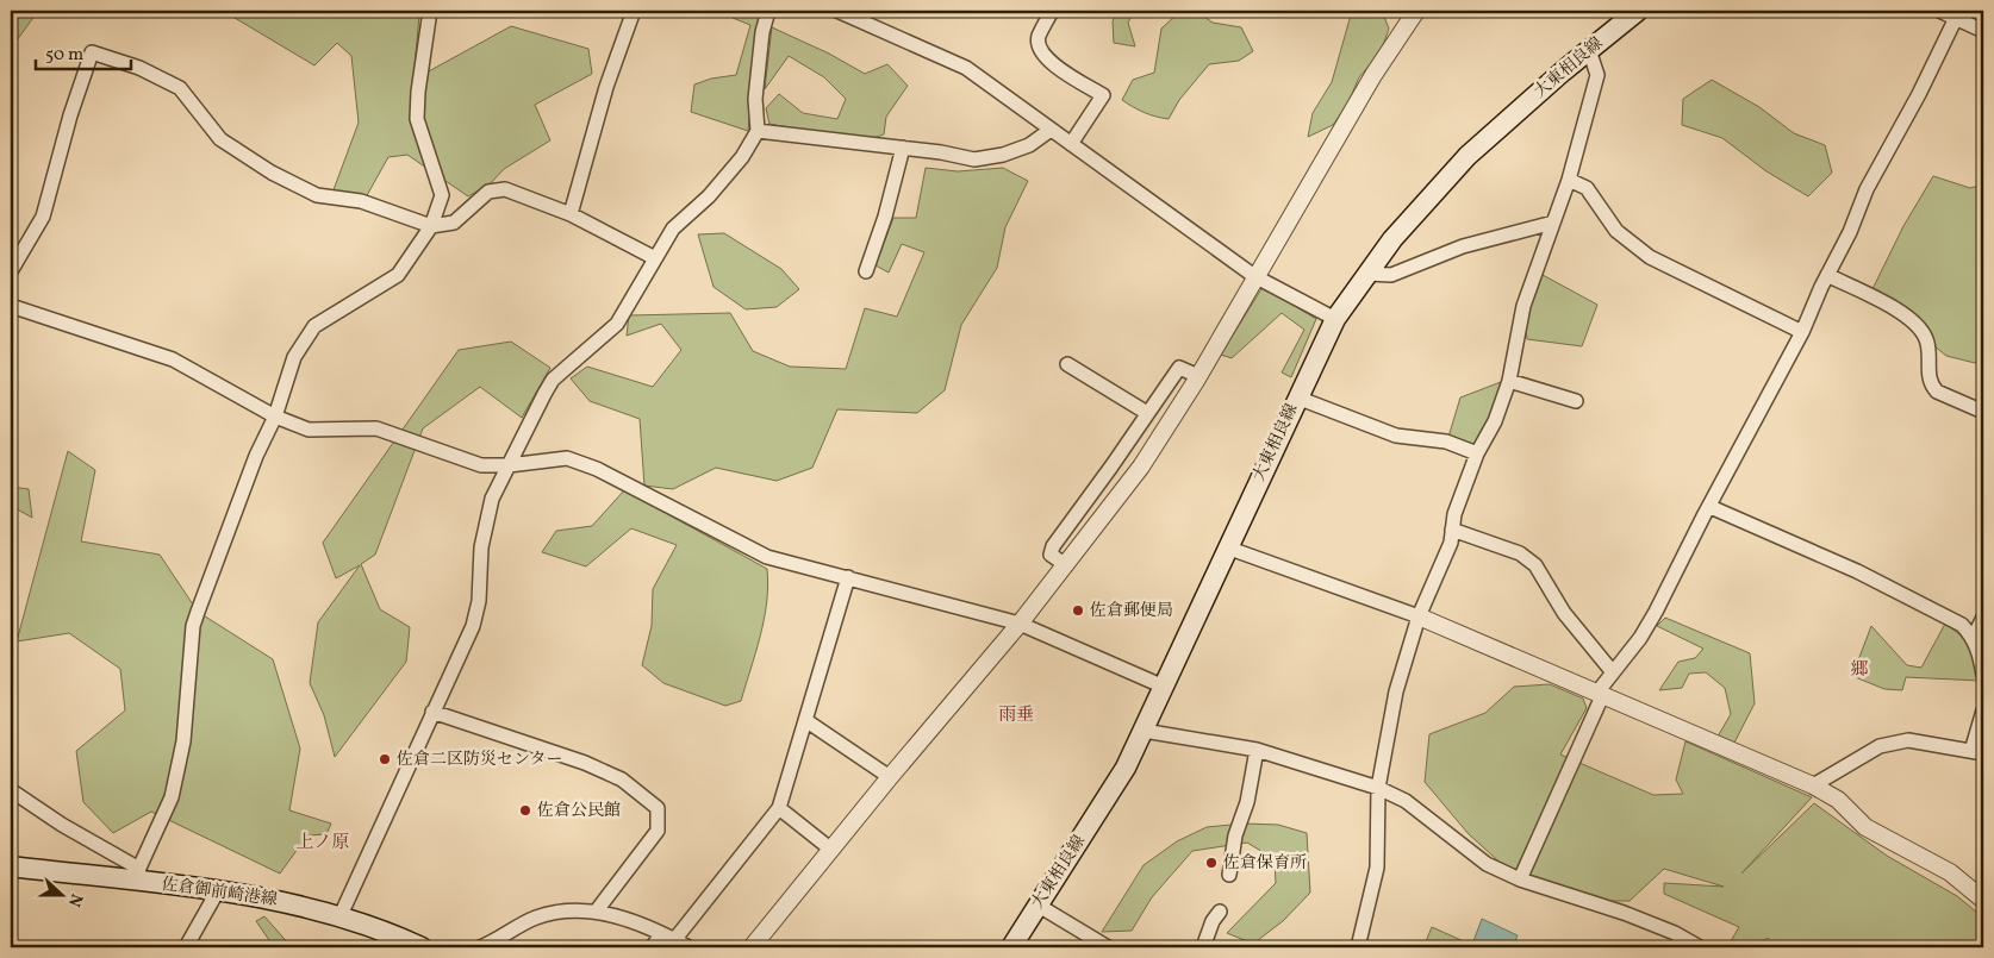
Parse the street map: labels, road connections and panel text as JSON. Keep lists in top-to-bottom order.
{
  "streets": {
    "main road": ["大東相良線", "佐倉御前崎港線"]
  },
  "districts": ["郷", "雨垂", "上ノ原"],
  "places": [
    "佐倉郵便局",
    "佐倉二区防災センター",
    "佐倉公民館",
    "佐倉保育所"
  ],
  "scale_bar": "50 m",
  "north": "right"
}
